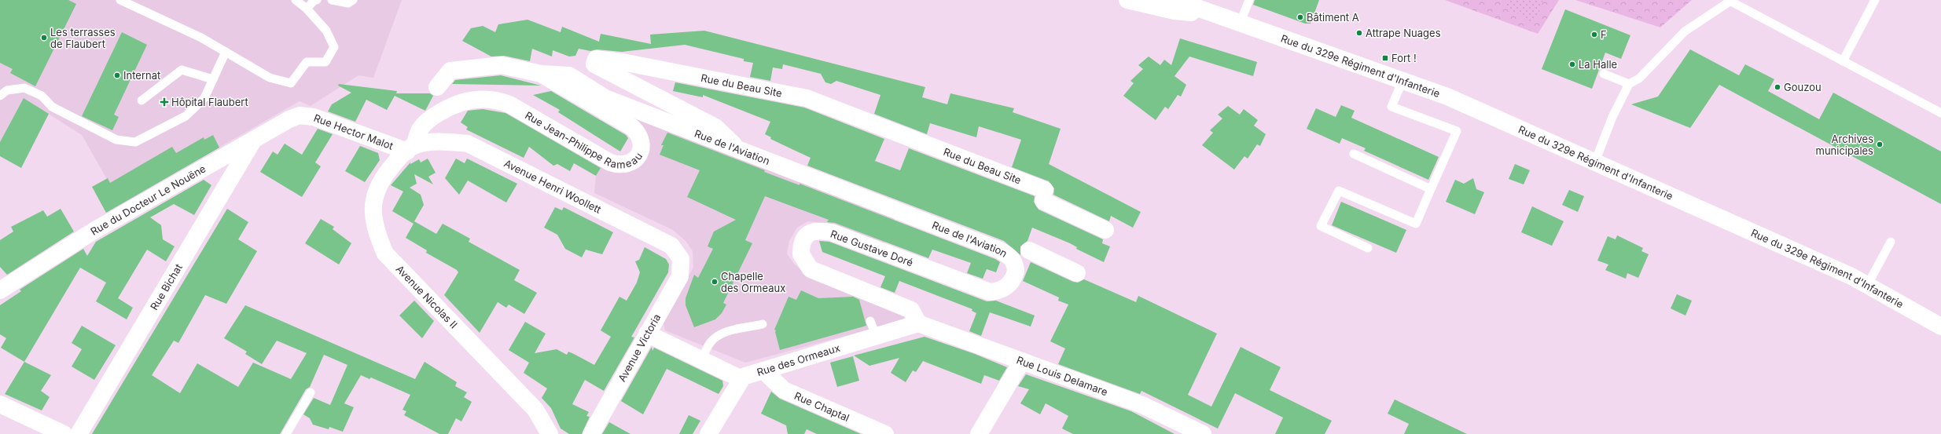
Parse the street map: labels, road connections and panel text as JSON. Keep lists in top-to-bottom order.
{
  "streets": {
    "street": [
      "Rue du 329e Régiment d'Infanterie",
      "Rue du Beau Site",
      "Rue Jean-Philippe Rameau",
      "Rue Hector Malot",
      "Rue de l'Aviation",
      "Avenue Henri Woollett",
      "Rue du Docteur Le Nouëne",
      "Rue Gustave Doré",
      "Rue Bichat",
      "Avenue Nicolas II",
      "Avenue Victoria",
      "Rue des Ormeaux",
      "Rue Louis Delamare",
      "Rue Chaptal"
    ]
  },
  "crossings": [
    ["Rue du Beau Site", "Rue de l'Aviation"],
    ["Rue Jean-Philippe Rameau", "Rue Hector Malot"],
    ["Rue Jean-Philippe Rameau", "Rue de l'Aviation"],
    ["Rue Jean-Philippe Rameau", "Avenue Henri Woollett"],
    ["Rue Jean-Philippe Rameau", "Avenue Nicolas II"],
    ["Rue Hector Malot", "Avenue Henri Woollett"],
    ["Rue Hector Malot", "Rue du Docteur Le Nouëne"],
    ["Rue Hector Malot", "Avenue Nicolas II"],
    ["Rue de l'Aviation", "Rue Gustave Doré"],
    ["Avenue Henri Woollett", "Avenue Nicolas II"],
    ["Avenue Henri Woollett", "Avenue Victoria"],
    ["Rue du Docteur Le Nouëne", "Rue Bichat"],
    ["Rue Gustave Doré", "Rue des Ormeaux"],
    ["Rue Gustave Doré", "Rue Louis Delamare"],
    ["Rue des Ormeaux", "Rue Louis Delamare"],
    ["Rue des Ormeaux", "Rue Chaptal"]
  ],
  "places": {
    "other": [
      "Bâtiment A",
      "Attrape Nuages",
      "F",
      "Les terrasses de Flaubert",
      "La Halle",
      "Internat",
      "Gouzou",
      "Archives municipales",
      "Chapelle des Ormeaux"
    ],
    "transit": ["Fort !"],
    "health": ["Hôpital Flaubert"]
  }
}
